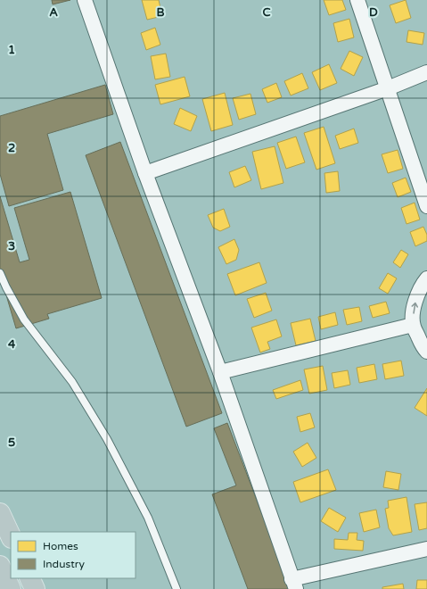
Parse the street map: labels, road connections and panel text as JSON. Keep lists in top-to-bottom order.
{
  "legend": ["Homes", "Industry"],
  "grid": {
    "columns": [
      "A",
      "B",
      "C",
      "D"
    ],
    "rows": [
      "1",
      "2",
      "3",
      "4",
      "5"
    ]
  }
}
